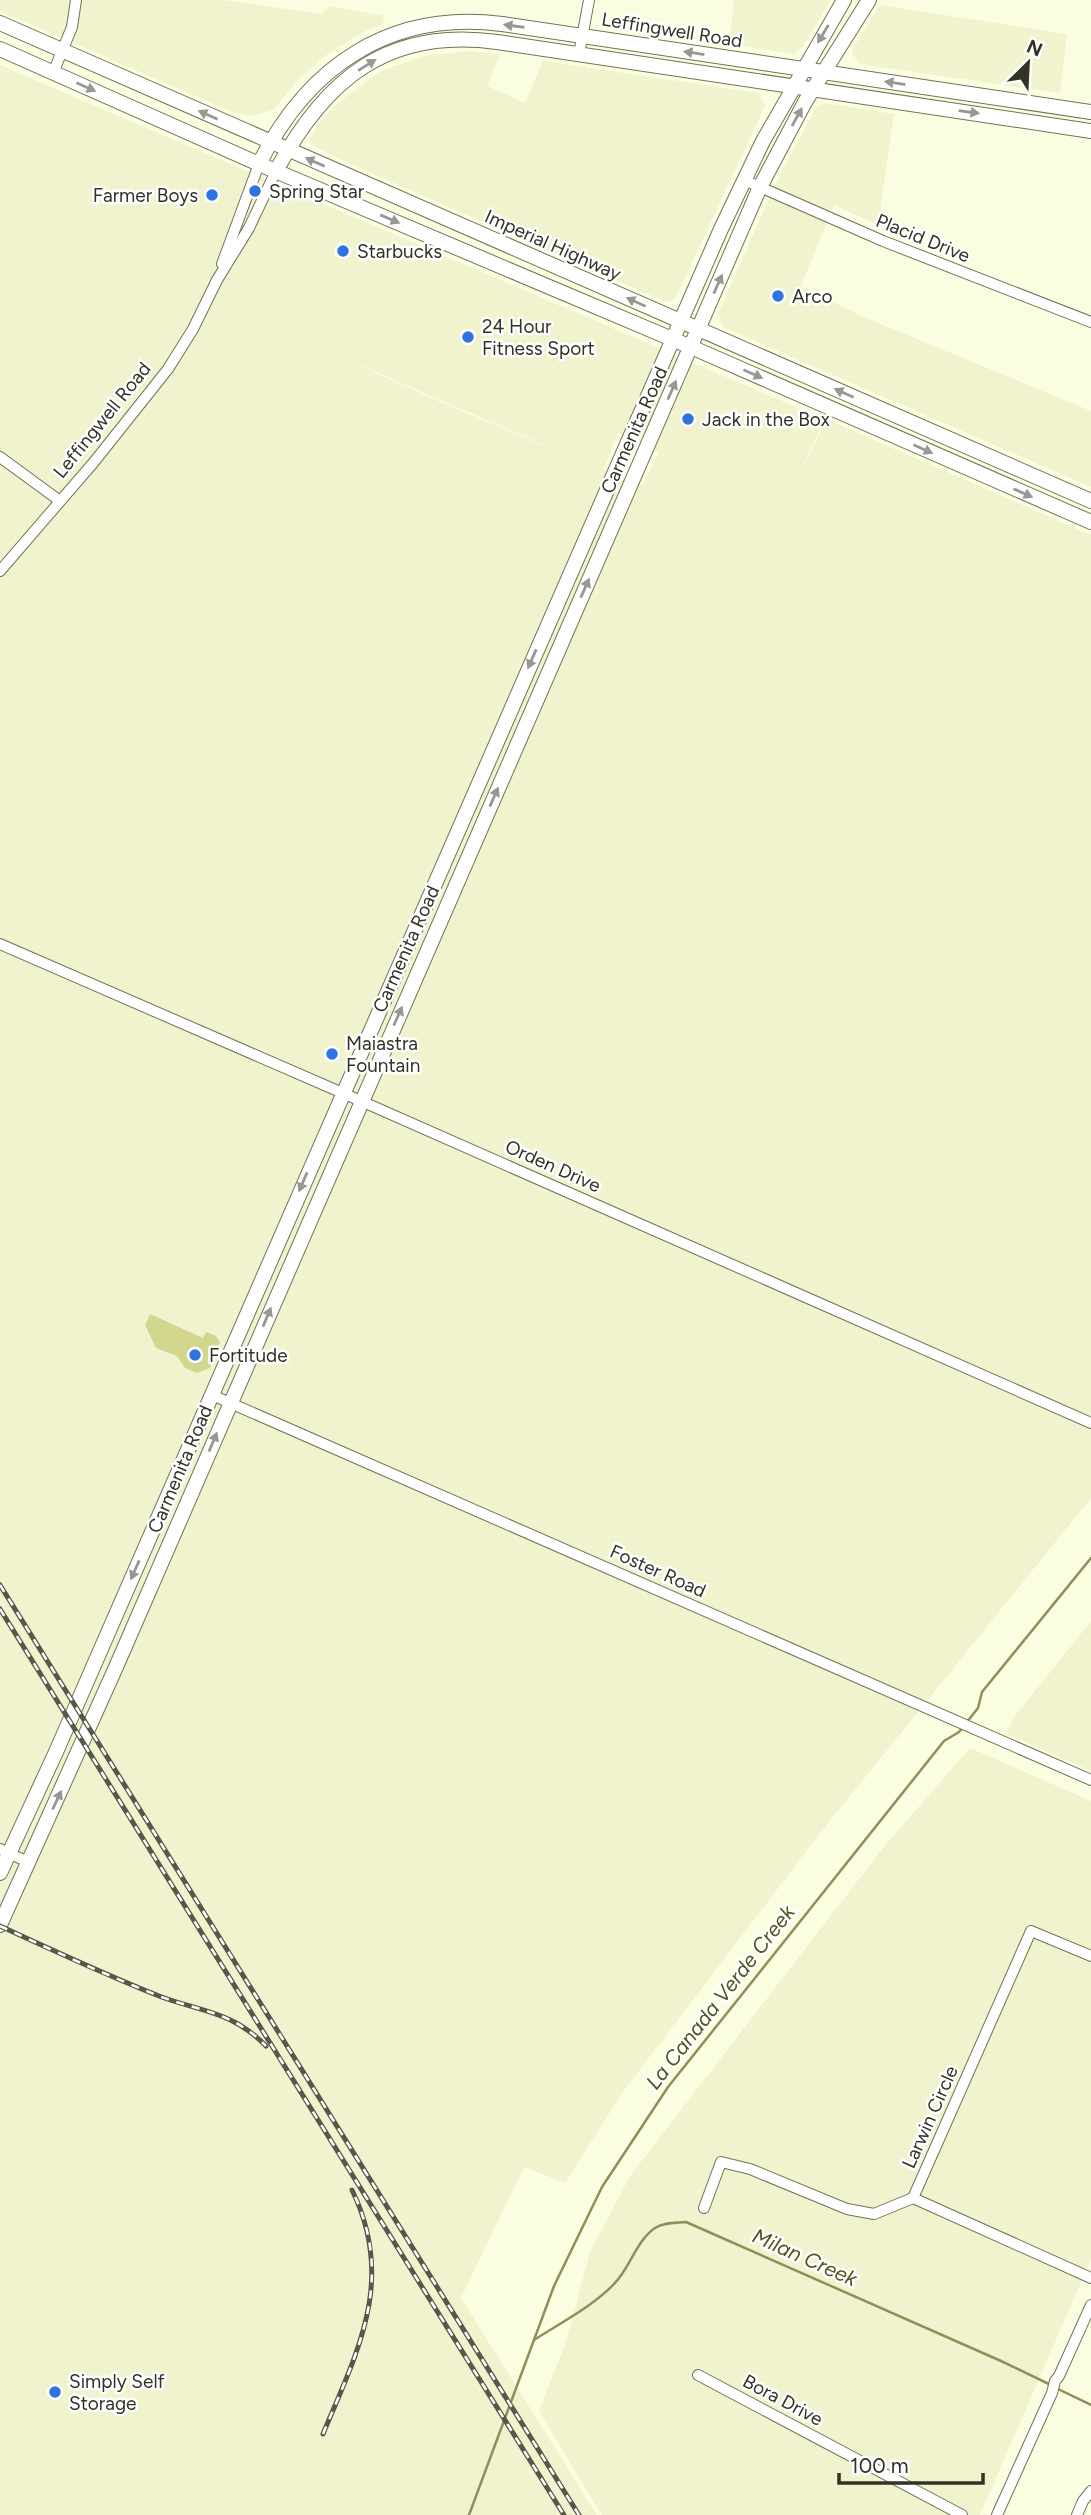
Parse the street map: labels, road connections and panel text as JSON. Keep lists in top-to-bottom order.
{
  "streets": {
    "main road": ["Leffingwell Road", "Imperial Highway", "Carmenita Road"],
    "street": [
      "Placid Drive",
      "Orden Drive",
      "Foster Road",
      "Larwin Circle",
      "Bora Drive"
    ]
  },
  "crossings": [
    ["Leffingwell Road", "Imperial Highway"],
    ["Leffingwell Road", "Carmenita Road"],
    ["Placid Drive", "Carmenita Road"],
    ["Imperial Highway", "Carmenita Road"],
    ["Carmenita Road", "Orden Drive"],
    ["Carmenita Road", "Foster Road"]
  ],
  "water": ["La Canada Verde Creek", "Milan Creek"],
  "places": [
    "Spring Star",
    "Farmer Boys",
    "Starbucks",
    "Arco",
    "24 Hour Fitness Sport",
    "Jack in the Box",
    "Maiastra Fountain",
    "Fortitude",
    "Simply Self Storage"
  ],
  "scale_bar": "100 m",
  "north": "top right"
}
